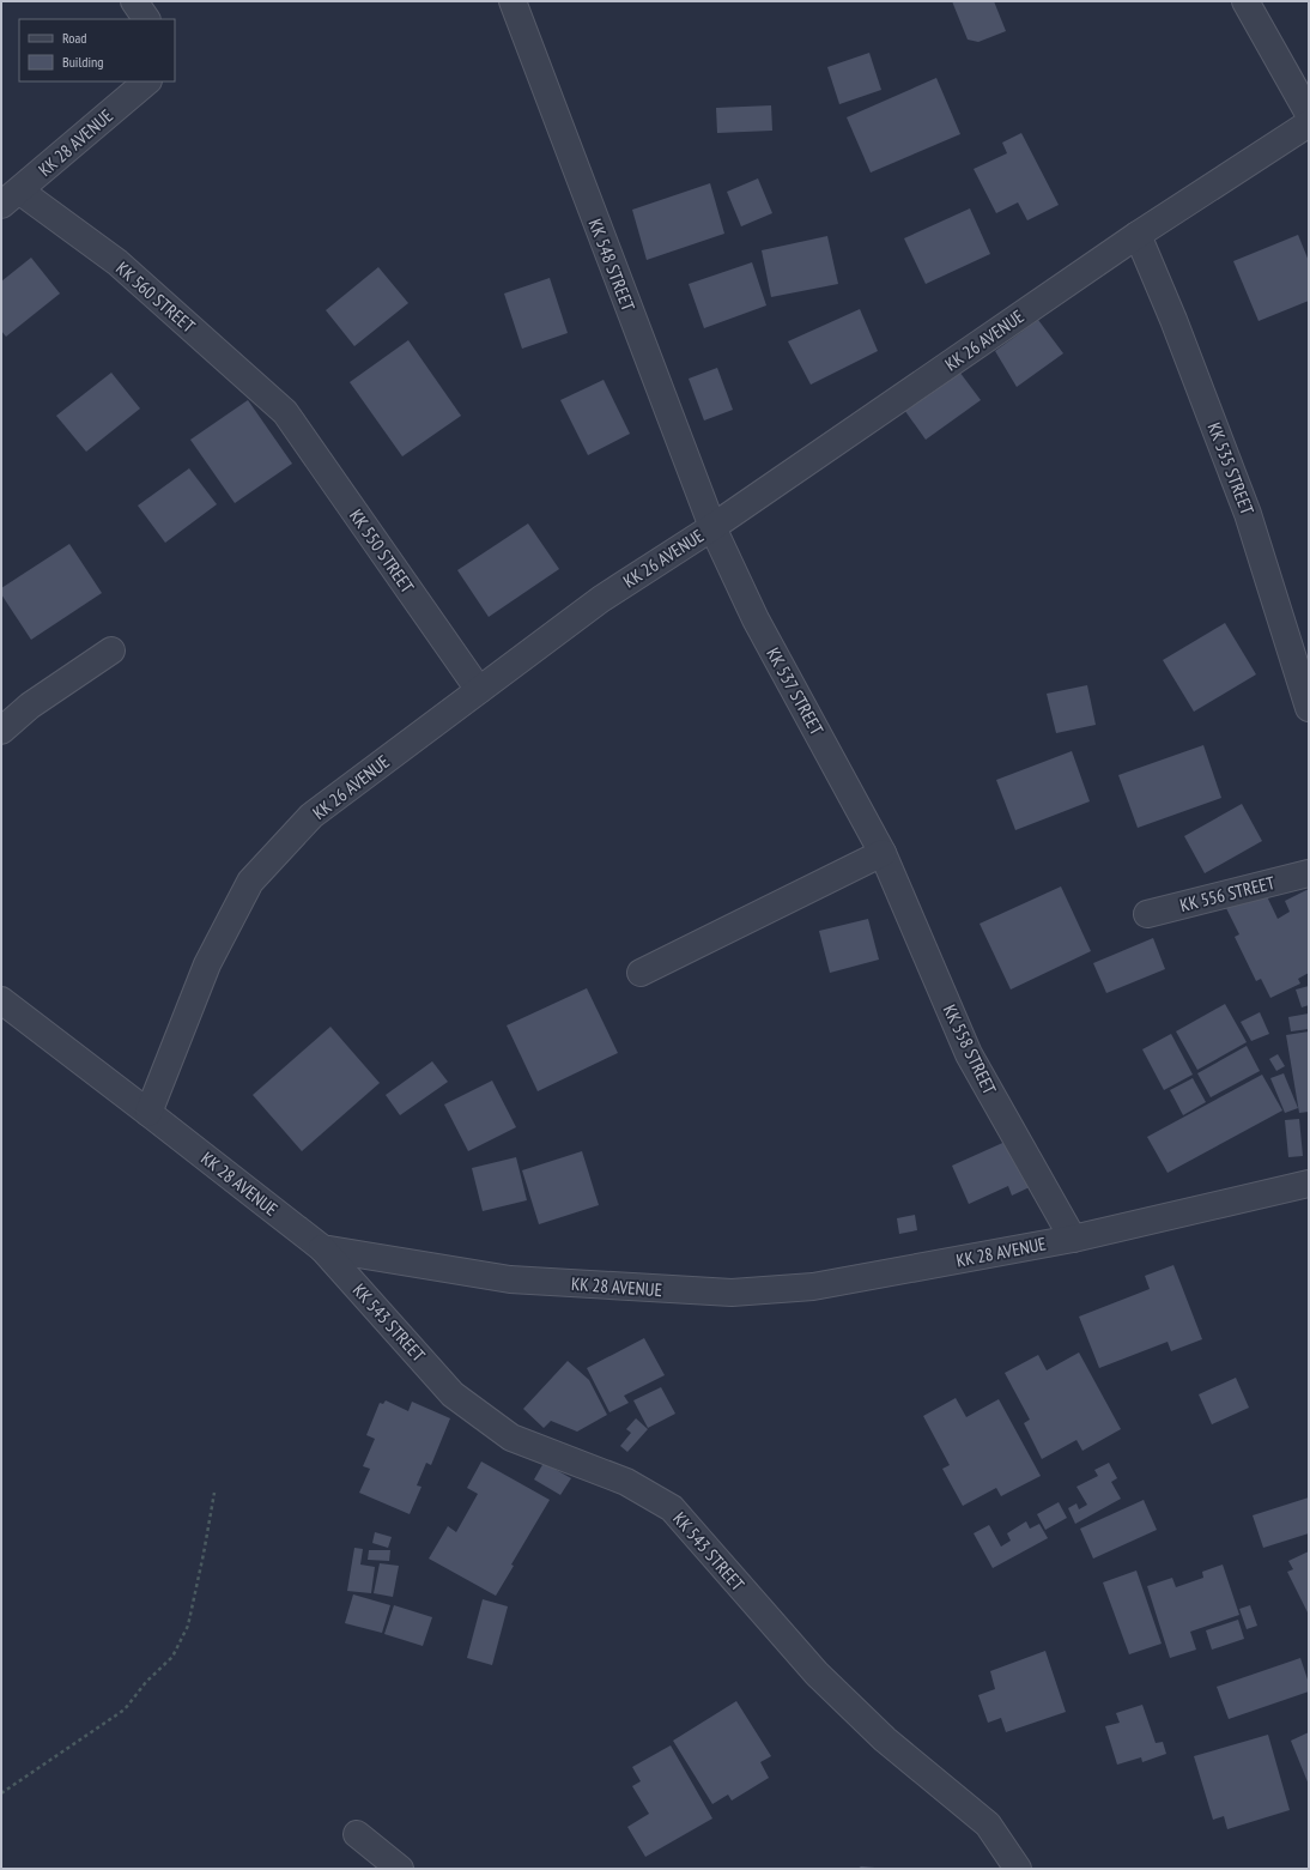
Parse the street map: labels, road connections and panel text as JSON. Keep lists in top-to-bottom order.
{
  "streets": {
    "street": [
      "KK 28 AVENUE",
      "KK 548 STREET",
      "KK 560 STREET",
      "KK 26 AVENUE",
      "KK 535 STREET",
      "KK 550 STREET",
      "KK 537 STREET",
      "KK 556 STREET",
      "KK 558 STREET",
      "KK 543 STREET"
    ]
  },
  "crossings": [
    ["KK 28 AVENUE", "KK 560 STREET"],
    ["KK 28 AVENUE", "KK 26 AVENUE"],
    ["KK 28 AVENUE", "KK 558 STREET"],
    ["KK 28 AVENUE", "KK 543 STREET"],
    ["KK 548 STREET", "KK 26 AVENUE"],
    ["KK 548 STREET", "KK 537 STREET"],
    ["KK 560 STREET", "KK 550 STREET"],
    ["KK 26 AVENUE", "KK 535 STREET"],
    ["KK 26 AVENUE", "KK 550 STREET"],
    ["KK 26 AVENUE", "KK 537 STREET"],
    ["KK 537 STREET", "KK 558 STREET"]
  ],
  "legend": ["Road", "Building"]
}
